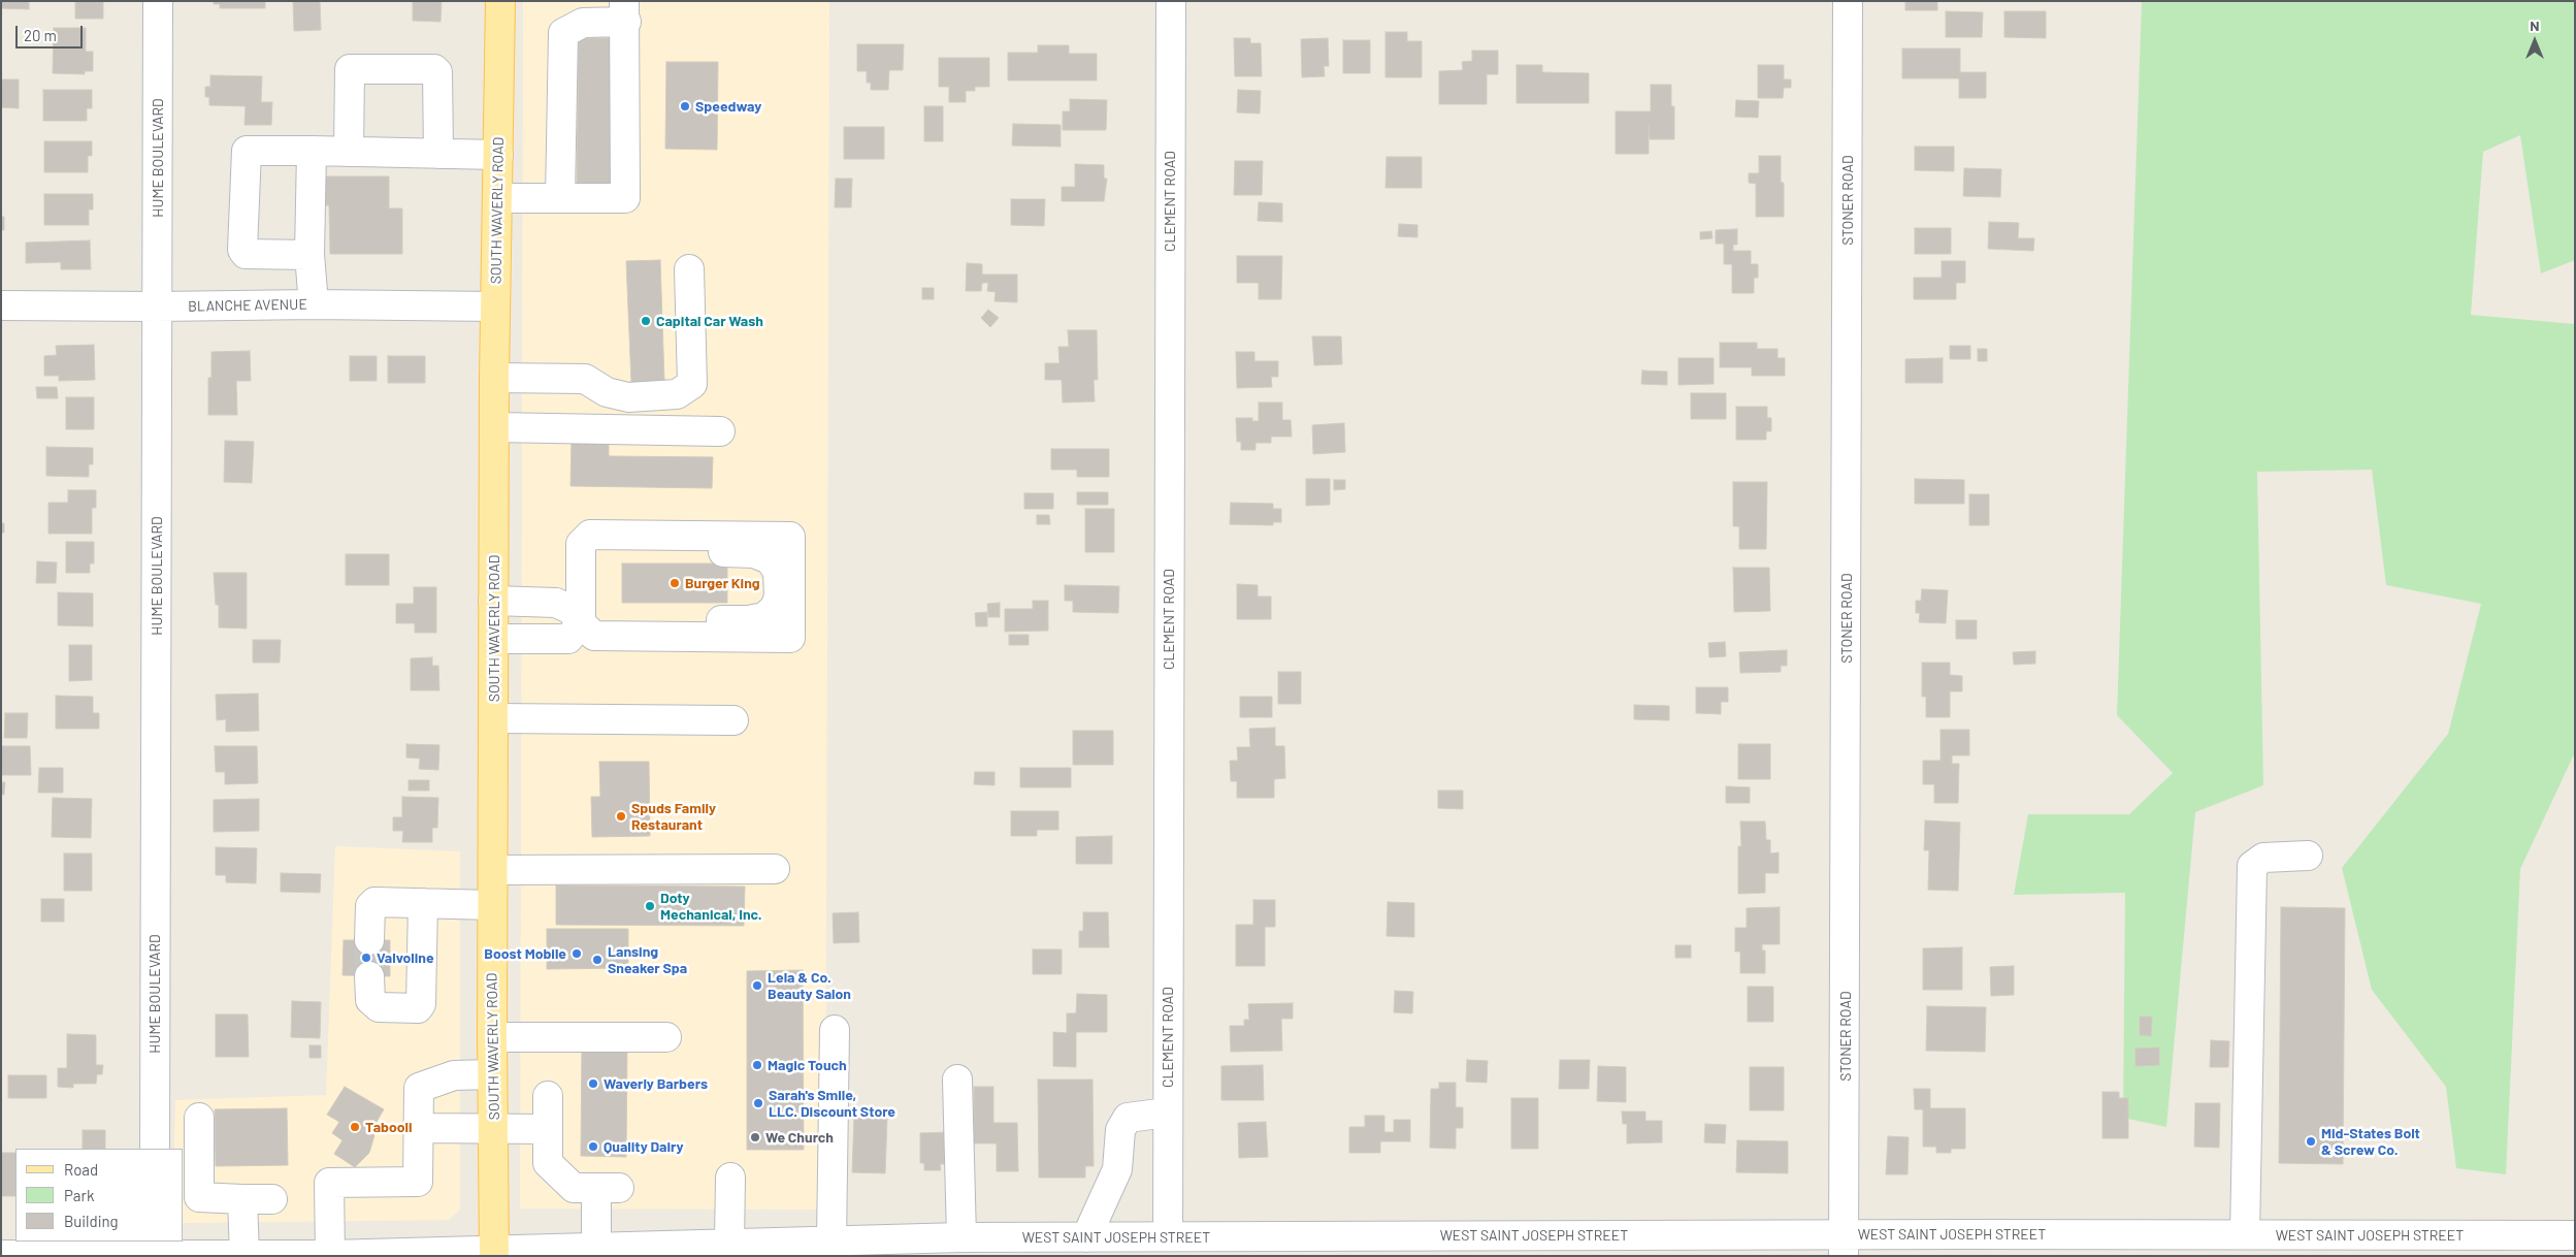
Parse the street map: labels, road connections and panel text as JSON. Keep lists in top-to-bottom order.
{
  "streets": {
    "main road": ["SOUTH WAVERLY ROAD"],
    "street": [
      "HUME BOULEVARD",
      "STONER ROAD",
      "CLEMENT ROAD",
      "BLANCHE AVENUE",
      "WEST SAINT JOSEPH STREET"
    ]
  },
  "crossings": [
    ["HUME BOULEVARD", "BLANCHE AVENUE"],
    ["STONER ROAD", "WEST SAINT JOSEPH STREET"],
    ["CLEMENT ROAD", "WEST SAINT JOSEPH STREET"],
    ["SOUTH WAVERLY ROAD", "BLANCHE AVENUE"],
    ["SOUTH WAVERLY ROAD", "WEST SAINT JOSEPH STREET"]
  ],
  "places": [
    "Speedway",
    "Capital Car Wash",
    "Burger King",
    "Spuds Family Restaurant",
    "Doty Mechanical, Inc.",
    "Boost Mobile",
    "Valvoline",
    "Lansing Sneaker Spa",
    "Lela & Co. Beauty Salon",
    "Magic Touch",
    "Waverly Barbers",
    "Sarah's Smile, LLC. Discount Store",
    "Tabooli",
    "We Church",
    "Mid-States Bolt & Screw Co.",
    "Quality Dairy"
  ],
  "legend": ["Road", "Park", "Building"],
  "scale_bar": "20 m",
  "north": "top"
}
